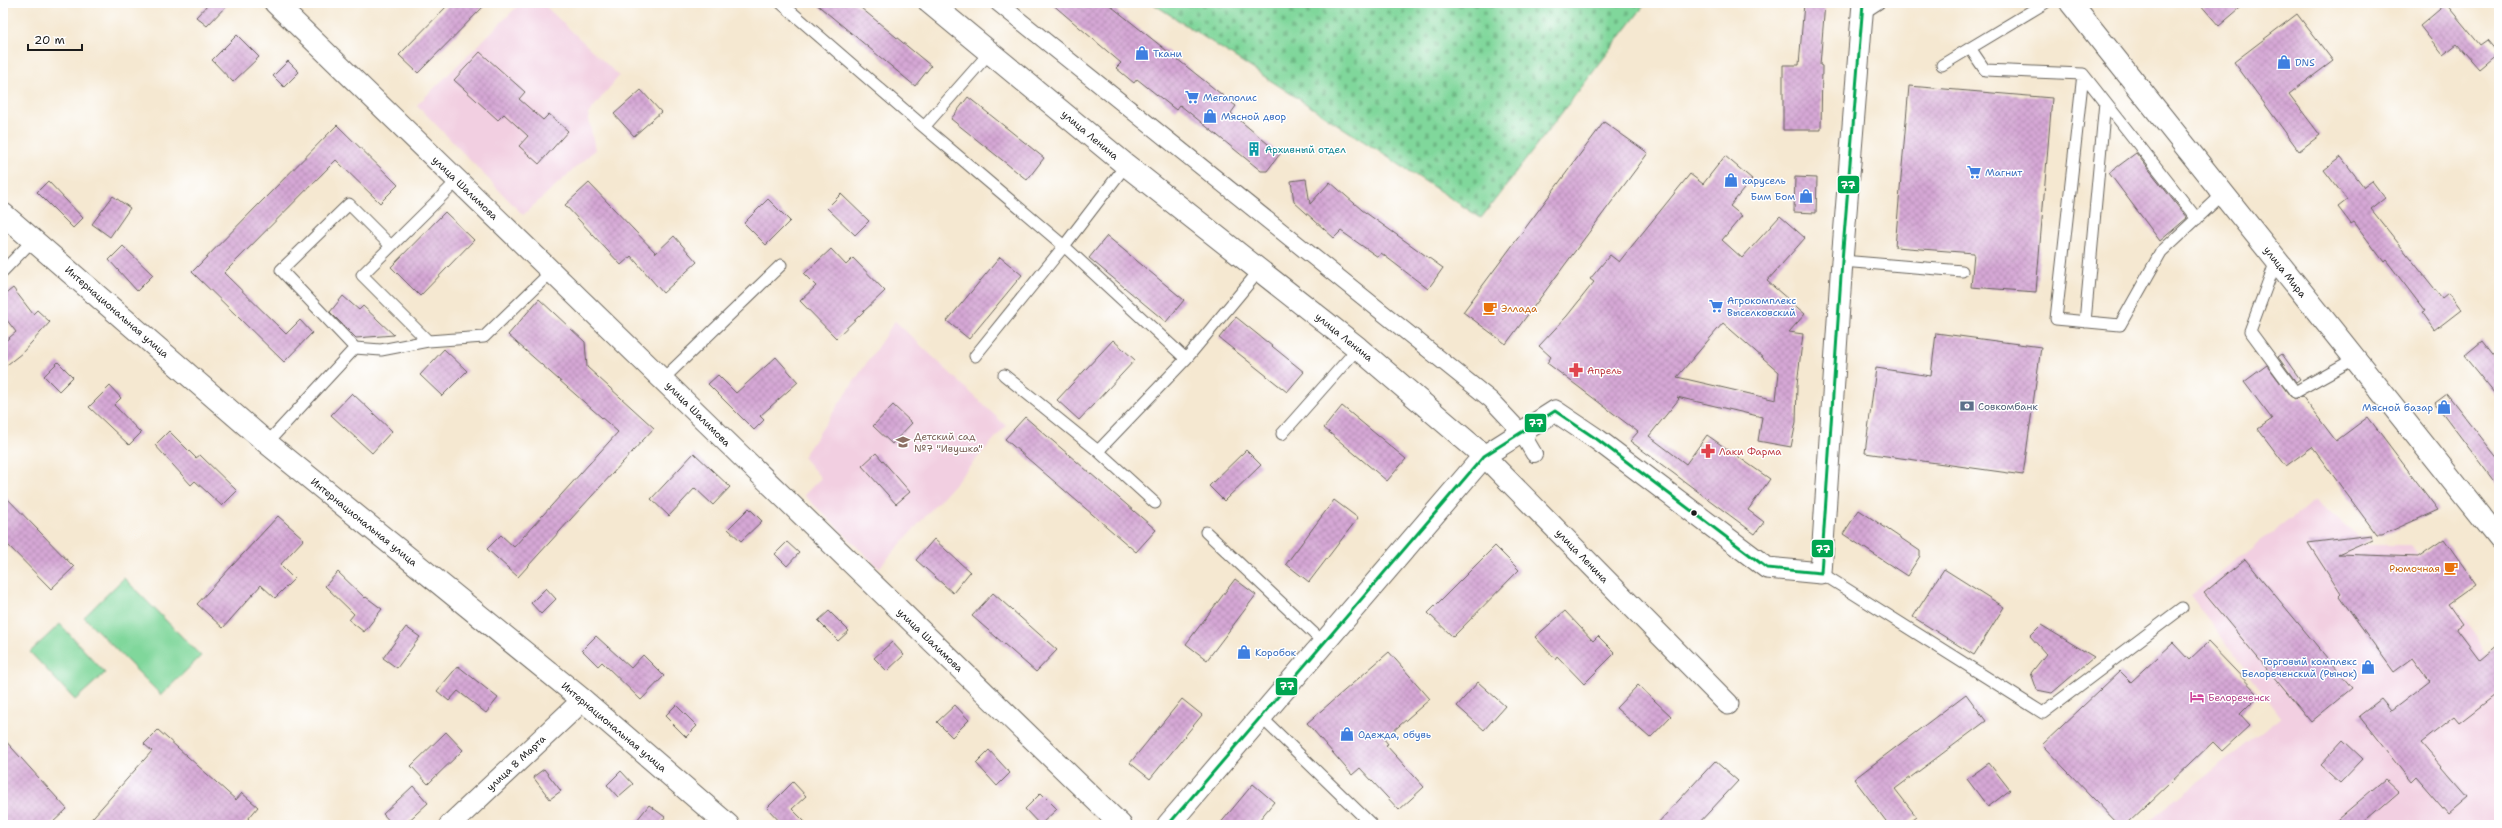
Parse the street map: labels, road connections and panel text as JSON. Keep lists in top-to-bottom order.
{
  "streets": {
    "street": [
      "улица Ленина",
      "улица Шалимова",
      "улица Мира",
      "Интернациональная улица",
      "улица 8 Марта"
    ]
  },
  "crossings": [
    ["Интернациональная улица", "улица 8 Марта"]
  ],
  "places": {
    "shop": [
      "Ткани",
      "DNS",
      "Мясной двор",
      "карусель",
      "Бим Бом",
      "Мясной базар",
      "Коробок",
      "Торговый комплекс Белореченский (Рынок)",
      "Одежда, обувь"
    ],
    "supermarket": ["Мегаполис", "Магнит", "Агрокомплекс Выселковский"],
    "building": ["Архивный отдел"],
    "cafe": ["Эллада", "Рюмочная"],
    "pharmacy": ["Апрель", "Лаки Фарма"],
    "bank": ["Совкомбанк"],
    "school or university": ["Детский сад №7 \"Ивушка\""],
    "hotel": ["Белореченск"]
  },
  "lines": ["transit line 77"],
  "scale_bar": "20 m"
}
